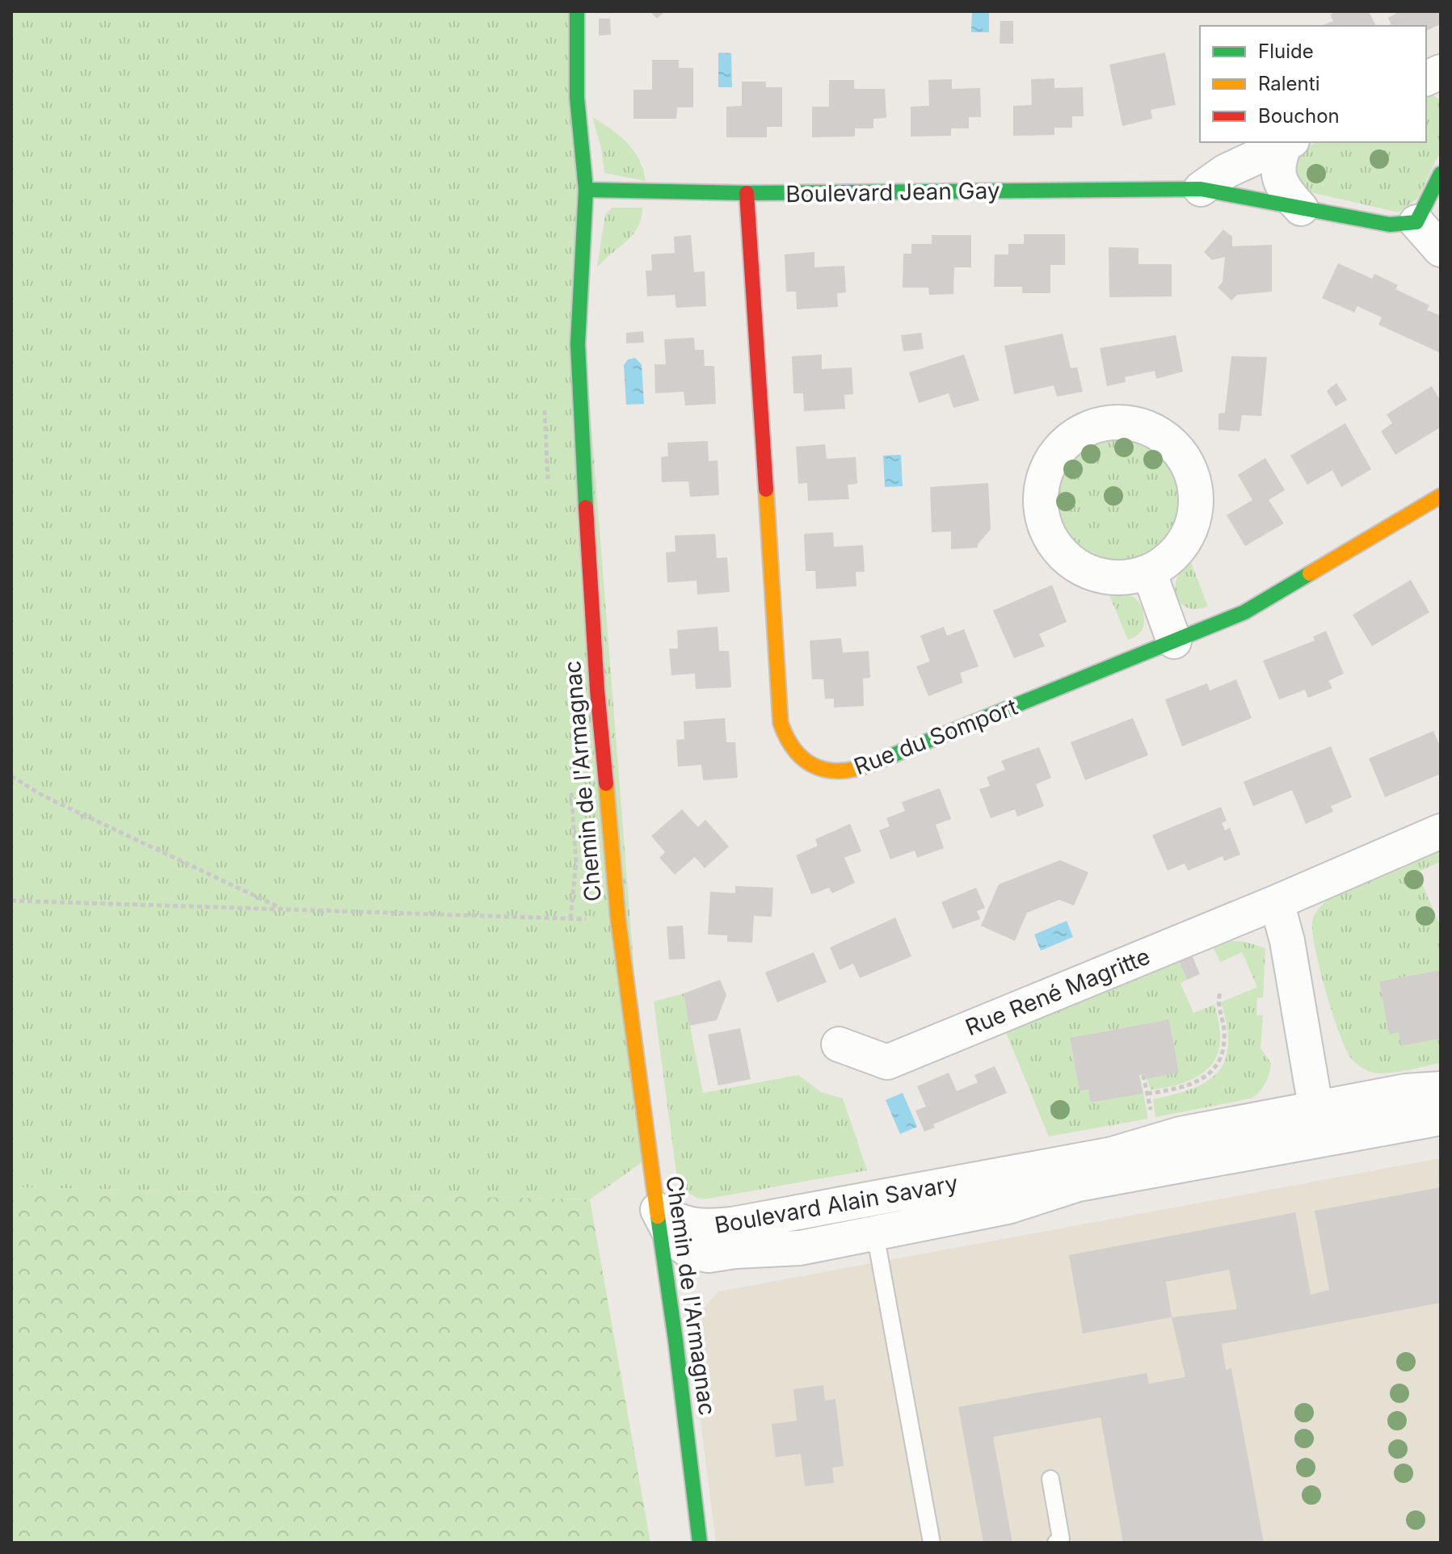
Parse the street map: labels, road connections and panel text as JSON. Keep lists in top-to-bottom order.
{
  "streets": {
    "street": [
      "Boulevard Jean Gay",
      "Rue du Somport",
      "Chemin de l'Armagnac",
      "Rue René Magritte",
      "Boulevard Alain Savary"
    ]
  },
  "crossings": [
    ["Boulevard Jean Gay", "Rue du Somport"],
    ["Boulevard Jean Gay", "Chemin de l'Armagnac"],
    ["Chemin de l'Armagnac", "Boulevard Alain Savary"]
  ],
  "legend": ["Fluide", "Ralenti", "Bouchon"]
}
